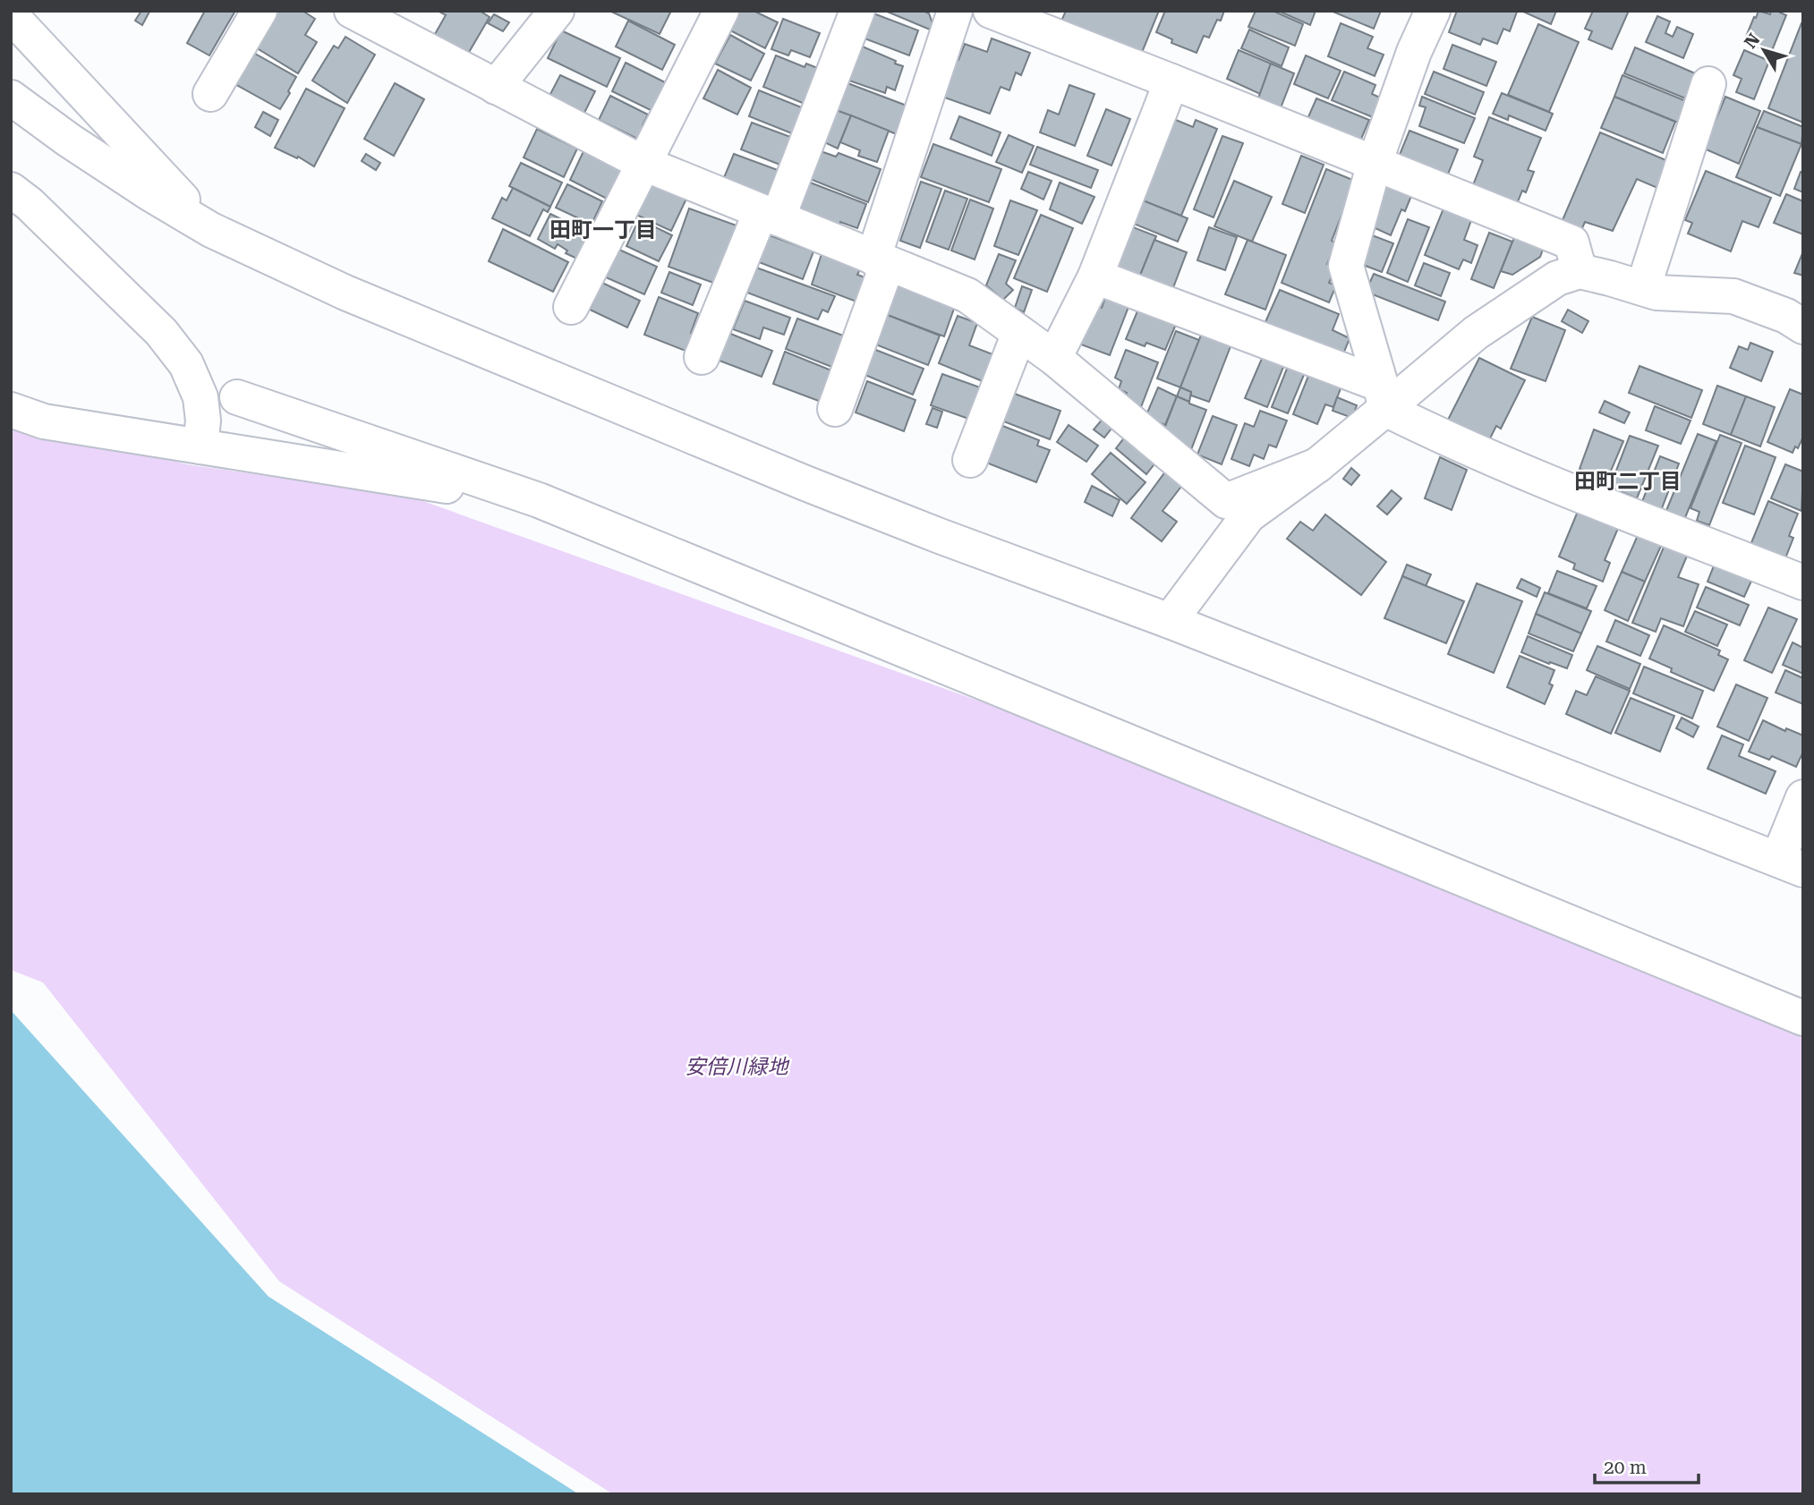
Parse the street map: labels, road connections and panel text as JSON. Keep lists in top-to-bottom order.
{
  "districts": ["田町一丁目", "田町二丁目"],
  "parks": ["安倍川緑地"],
  "scale_bar": "20 m",
  "north": "top left"
}
